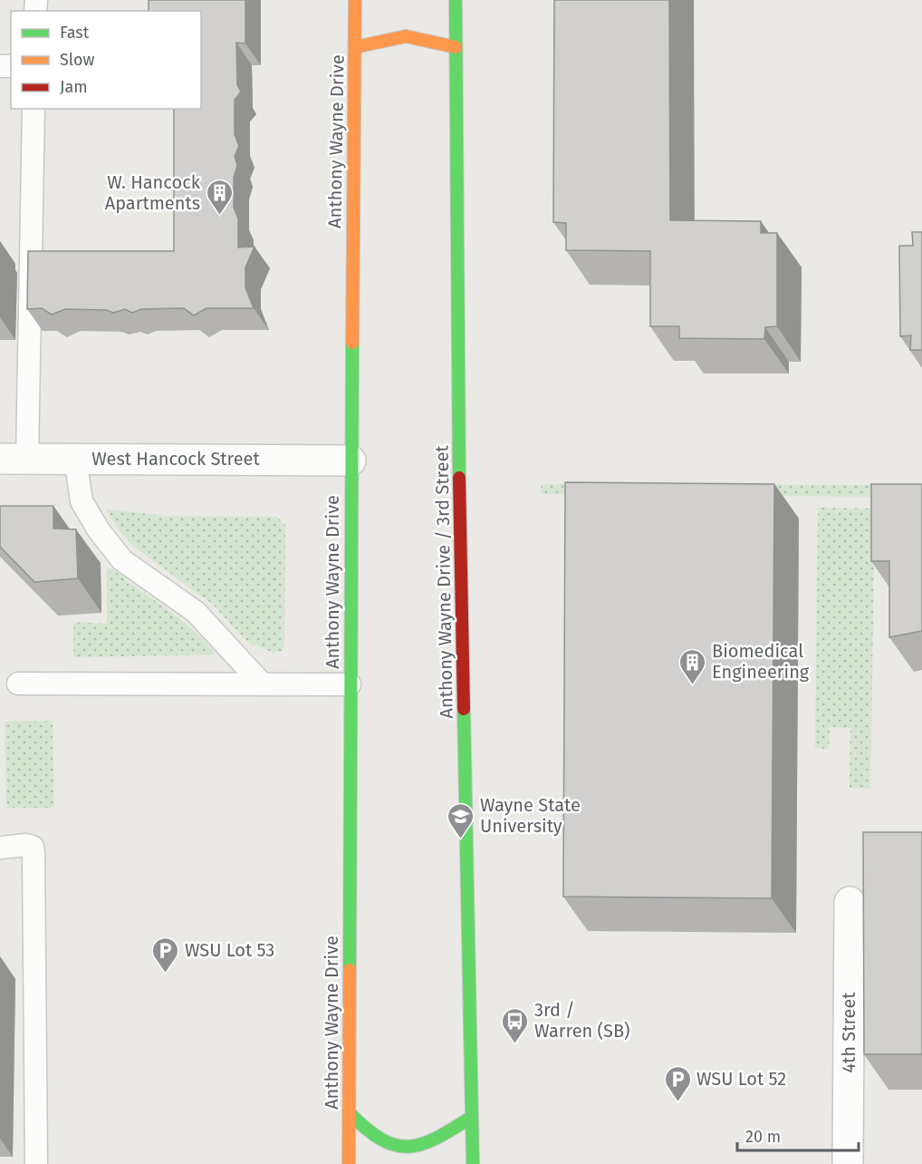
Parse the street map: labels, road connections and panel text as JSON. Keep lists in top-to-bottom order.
{
  "streets": {
    "street": [
      "Anthony Wayne Drive",
      "West Hancock Street",
      "Anthony Wayne Drive / 3rd Street",
      "4th Street"
    ]
  },
  "crossings": [
    ["Anthony Wayne Drive", "West Hancock Street"]
  ],
  "places": {
    "building": ["W. Hancock Apartments", "Biomedical Engineering"],
    "school or university": ["Wayne State University"],
    "parking": ["WSU Lot 53", "WSU Lot 52"],
    "bus stop": ["3rd / Warren (SB)"]
  },
  "legend": ["Fast", "Slow", "Jam"],
  "scale_bar": "20 m"
}
